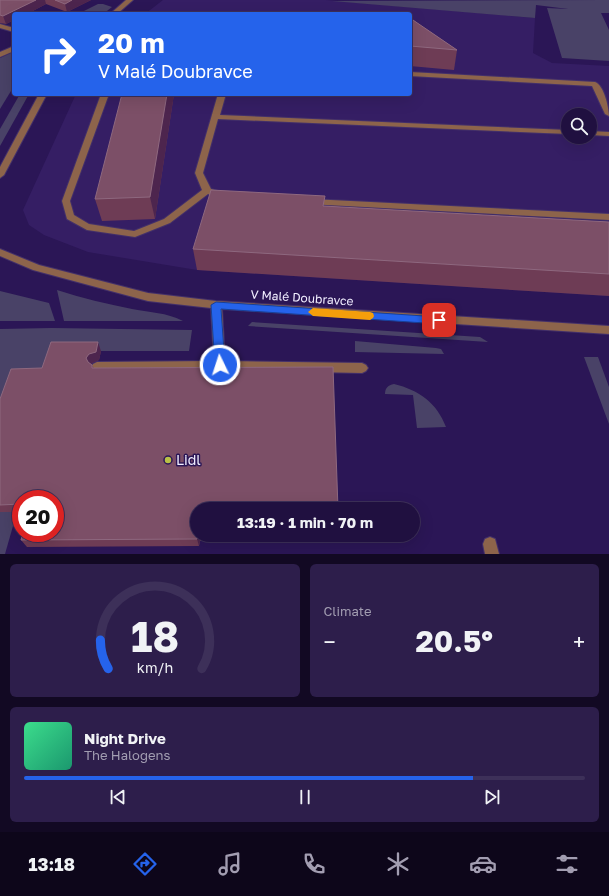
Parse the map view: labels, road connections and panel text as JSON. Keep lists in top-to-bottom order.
{
  "streets": {
    "street": ["V Malé Doubravce"]
  },
  "places": ["Lidl"],
  "page": {
    "turn": ["20 m", "V Malé Doubravce"],
    "limit": "20",
    "trip": "13:19 · 1 min · 70 m",
    "tile": "Climate",
    "heat": ["−", "20.5°", "+"],
    "song": ["Night Drive", "The Halogens"],
    "tabs": "13:18",
    "gauge": ["18", "km/h"]
  }
}
